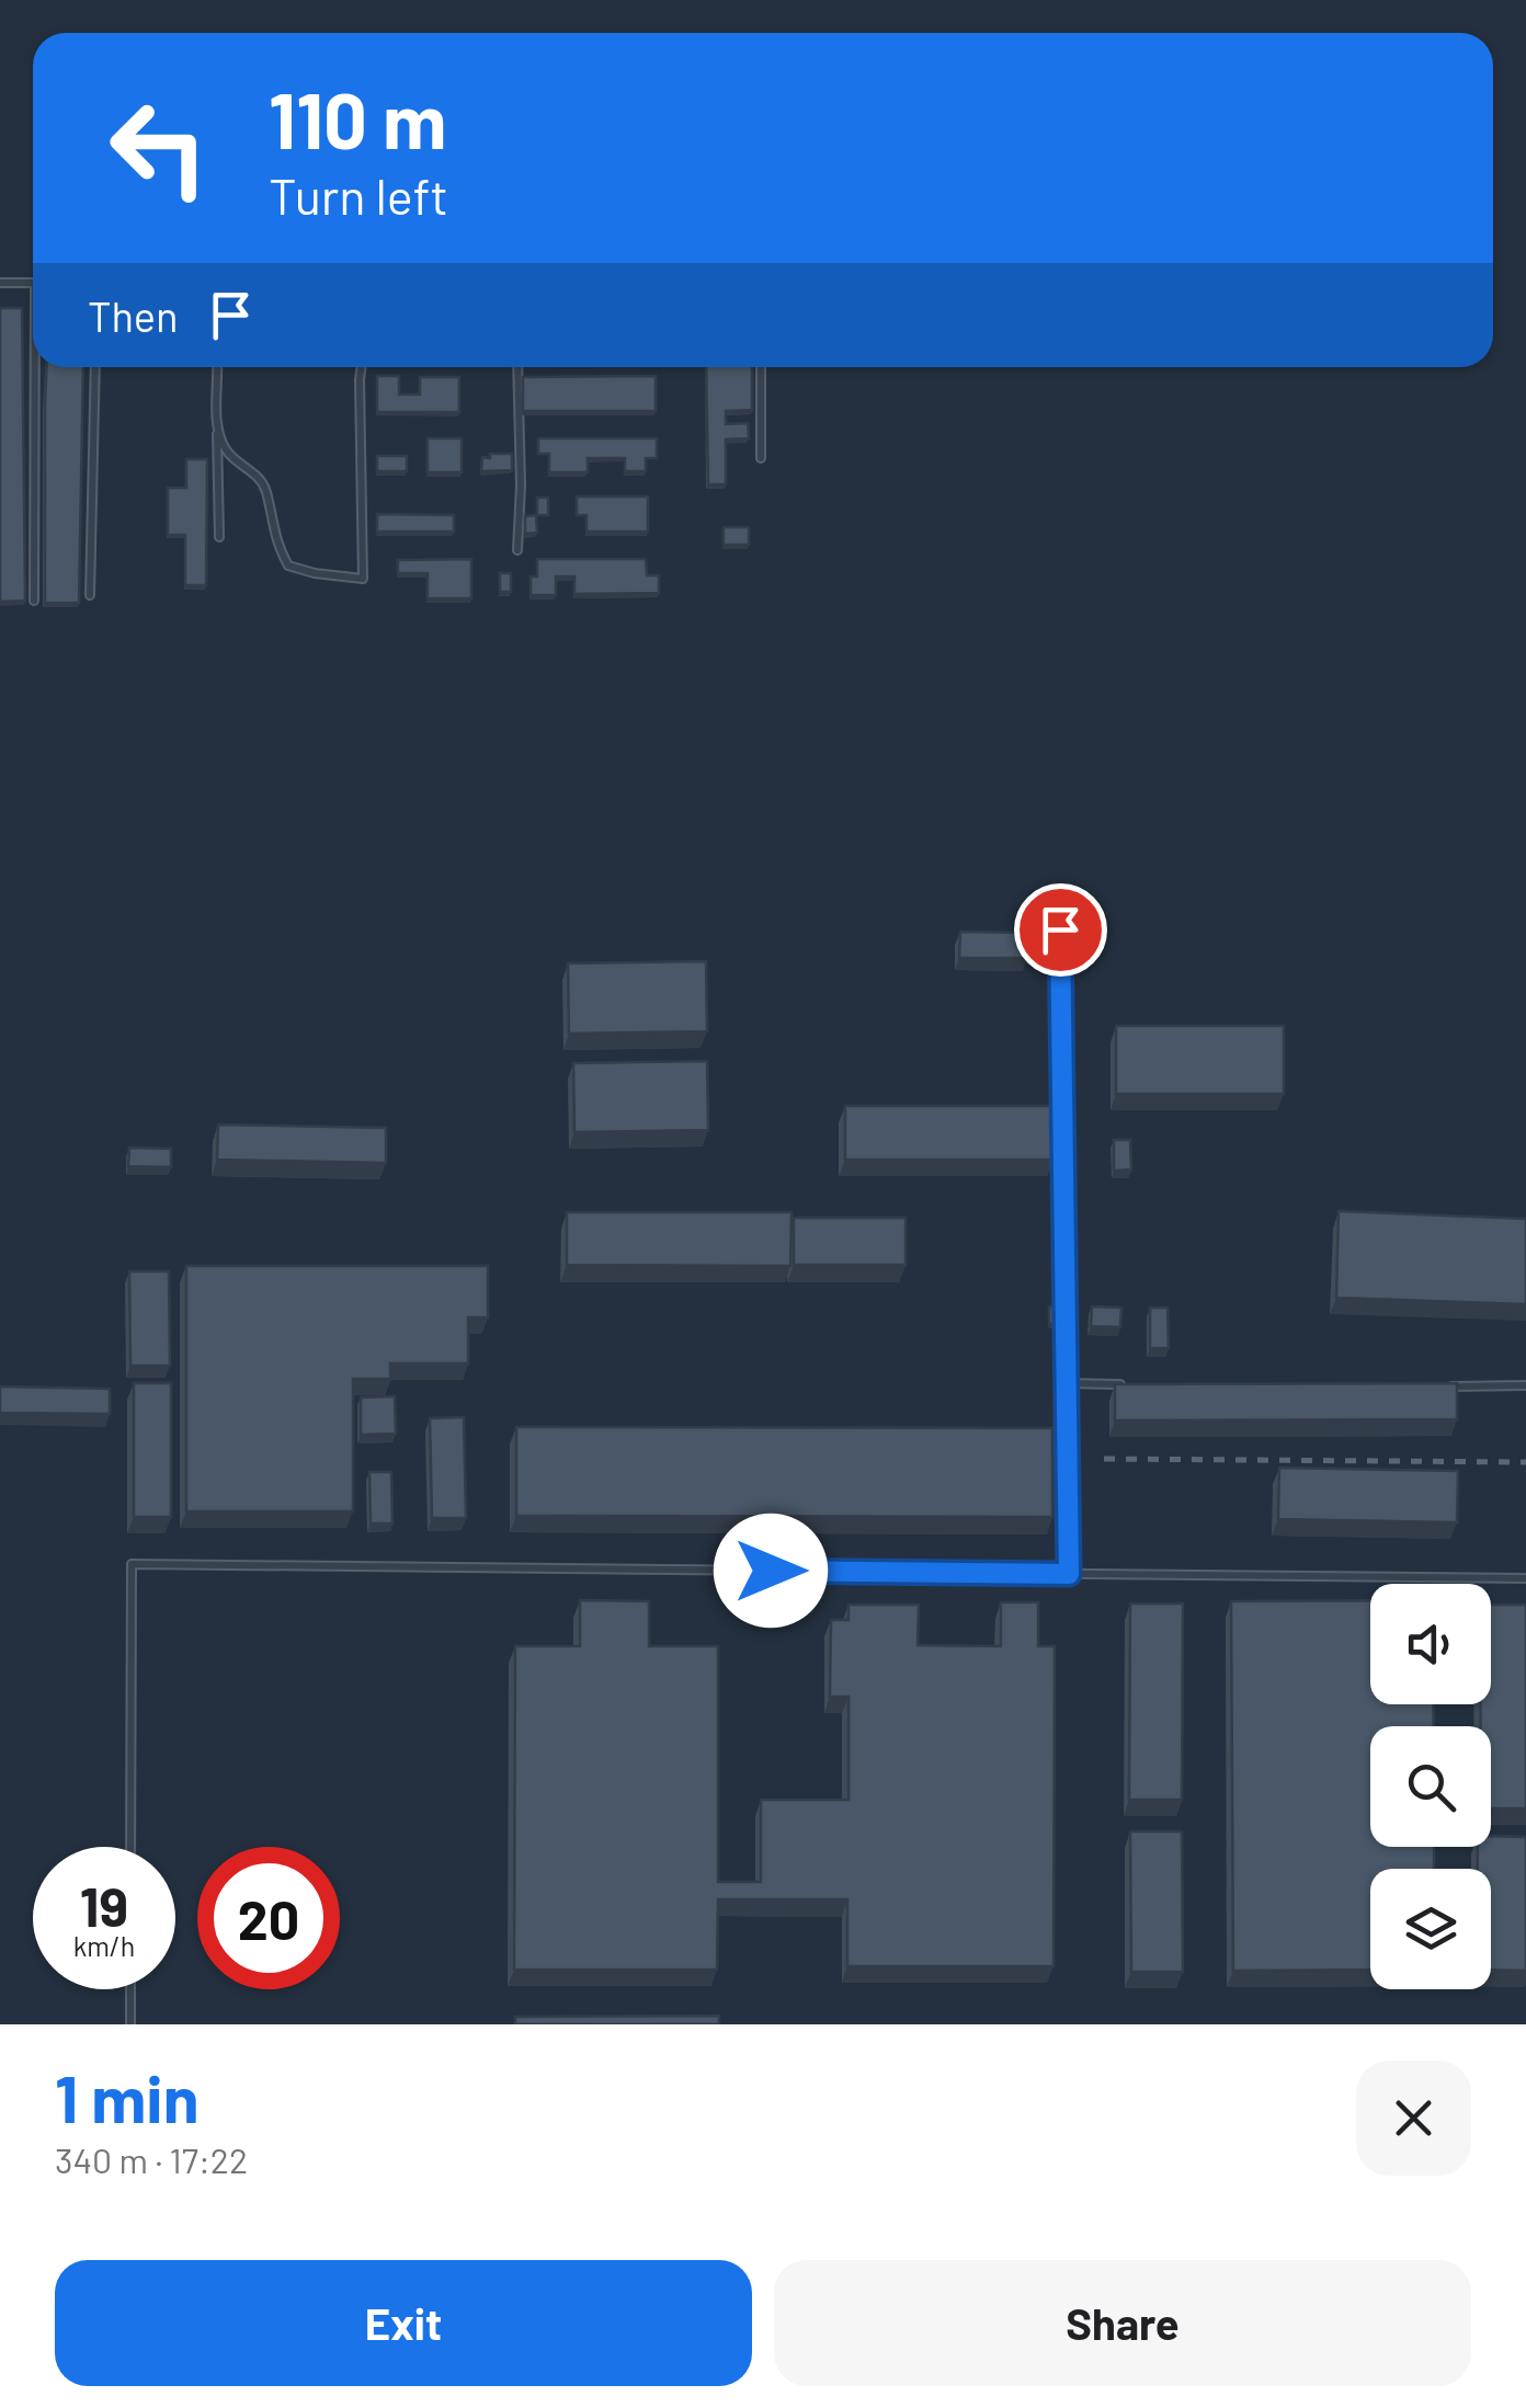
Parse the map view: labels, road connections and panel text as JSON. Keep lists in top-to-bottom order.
{
  "page": {
    "turn": ["110 m", "Turn left"],
    "then": "Then",
    "speed": "19 km/h",
    "limit": "20",
    "heading": ["1 min", "340 m · 17:22"],
    "buttons": ["Exit", "Share"]
  }
}
